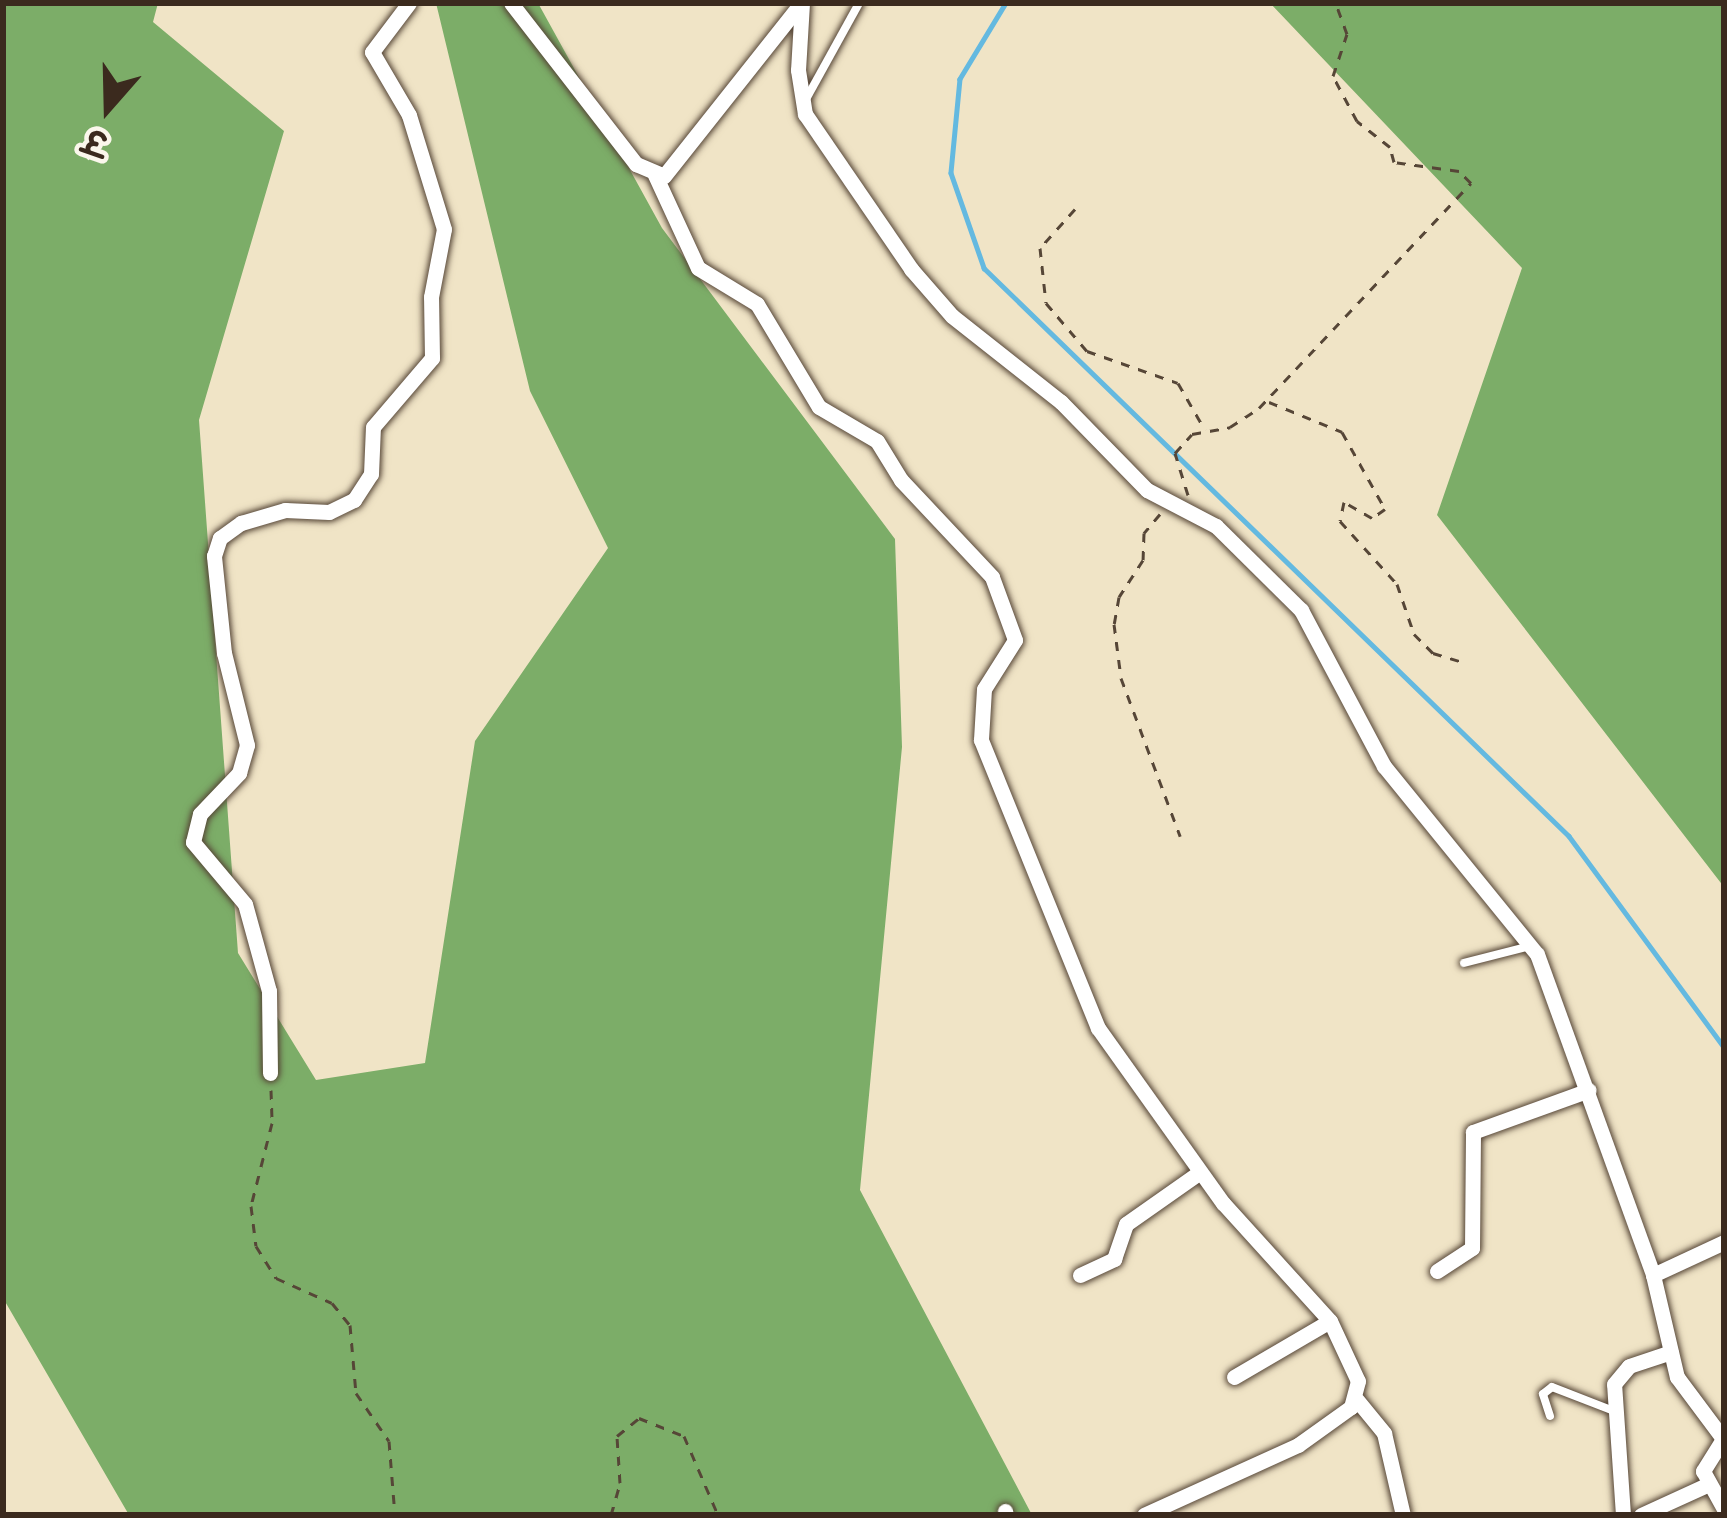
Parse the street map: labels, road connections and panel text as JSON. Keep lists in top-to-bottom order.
{
  "north": "bottom"
}
